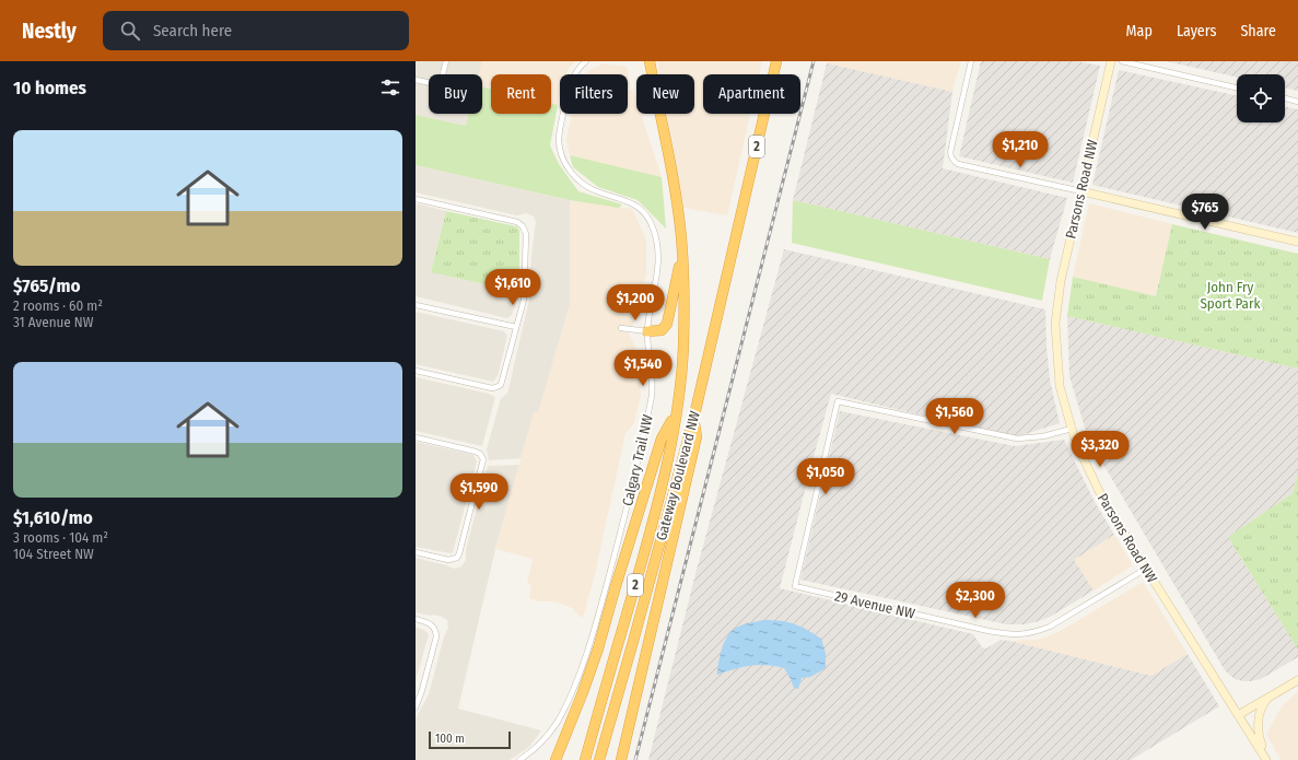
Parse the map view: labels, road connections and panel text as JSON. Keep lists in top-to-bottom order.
{
  "streets": {
    "highway": ["2", "Calgary Trail NW", "Gateway Boulevard NW"],
    "main road": ["Parsons Road NW"],
    "street": ["29 Avenue NW"]
  },
  "crossings": [
    ["Parsons Road NW", "29 Avenue NW"]
  ],
  "parks": ["John Fry Sport Park"],
  "scale_bar": "100 m",
  "page": {
    "header": "Nestly",
    "search": "Search here",
    "nav": ["Map", "Layers", "Share"],
    "heading": "10 homes",
    "chip": [
      "Buy",
      "Rent",
      "Filters",
      "New",
      "Apartment"
    ],
    "list": [
      {
        "name": "$765/mo",
        "note": "2 rooms · 60 m² · 31 Avenue NW"
      },
      {
        "name": "$1,610/mo",
        "note": "3 rooms · 104 m² · 104 Street NW"
      }
    ],
    "price": [
      "$1,210",
      "$765",
      "$1,610",
      "$1,200",
      "$1,540",
      "$1,560",
      "$3,320",
      "$1,050",
      "$1,590",
      "$2,300"
    ],
    "scale": "100 m"
  }
}
